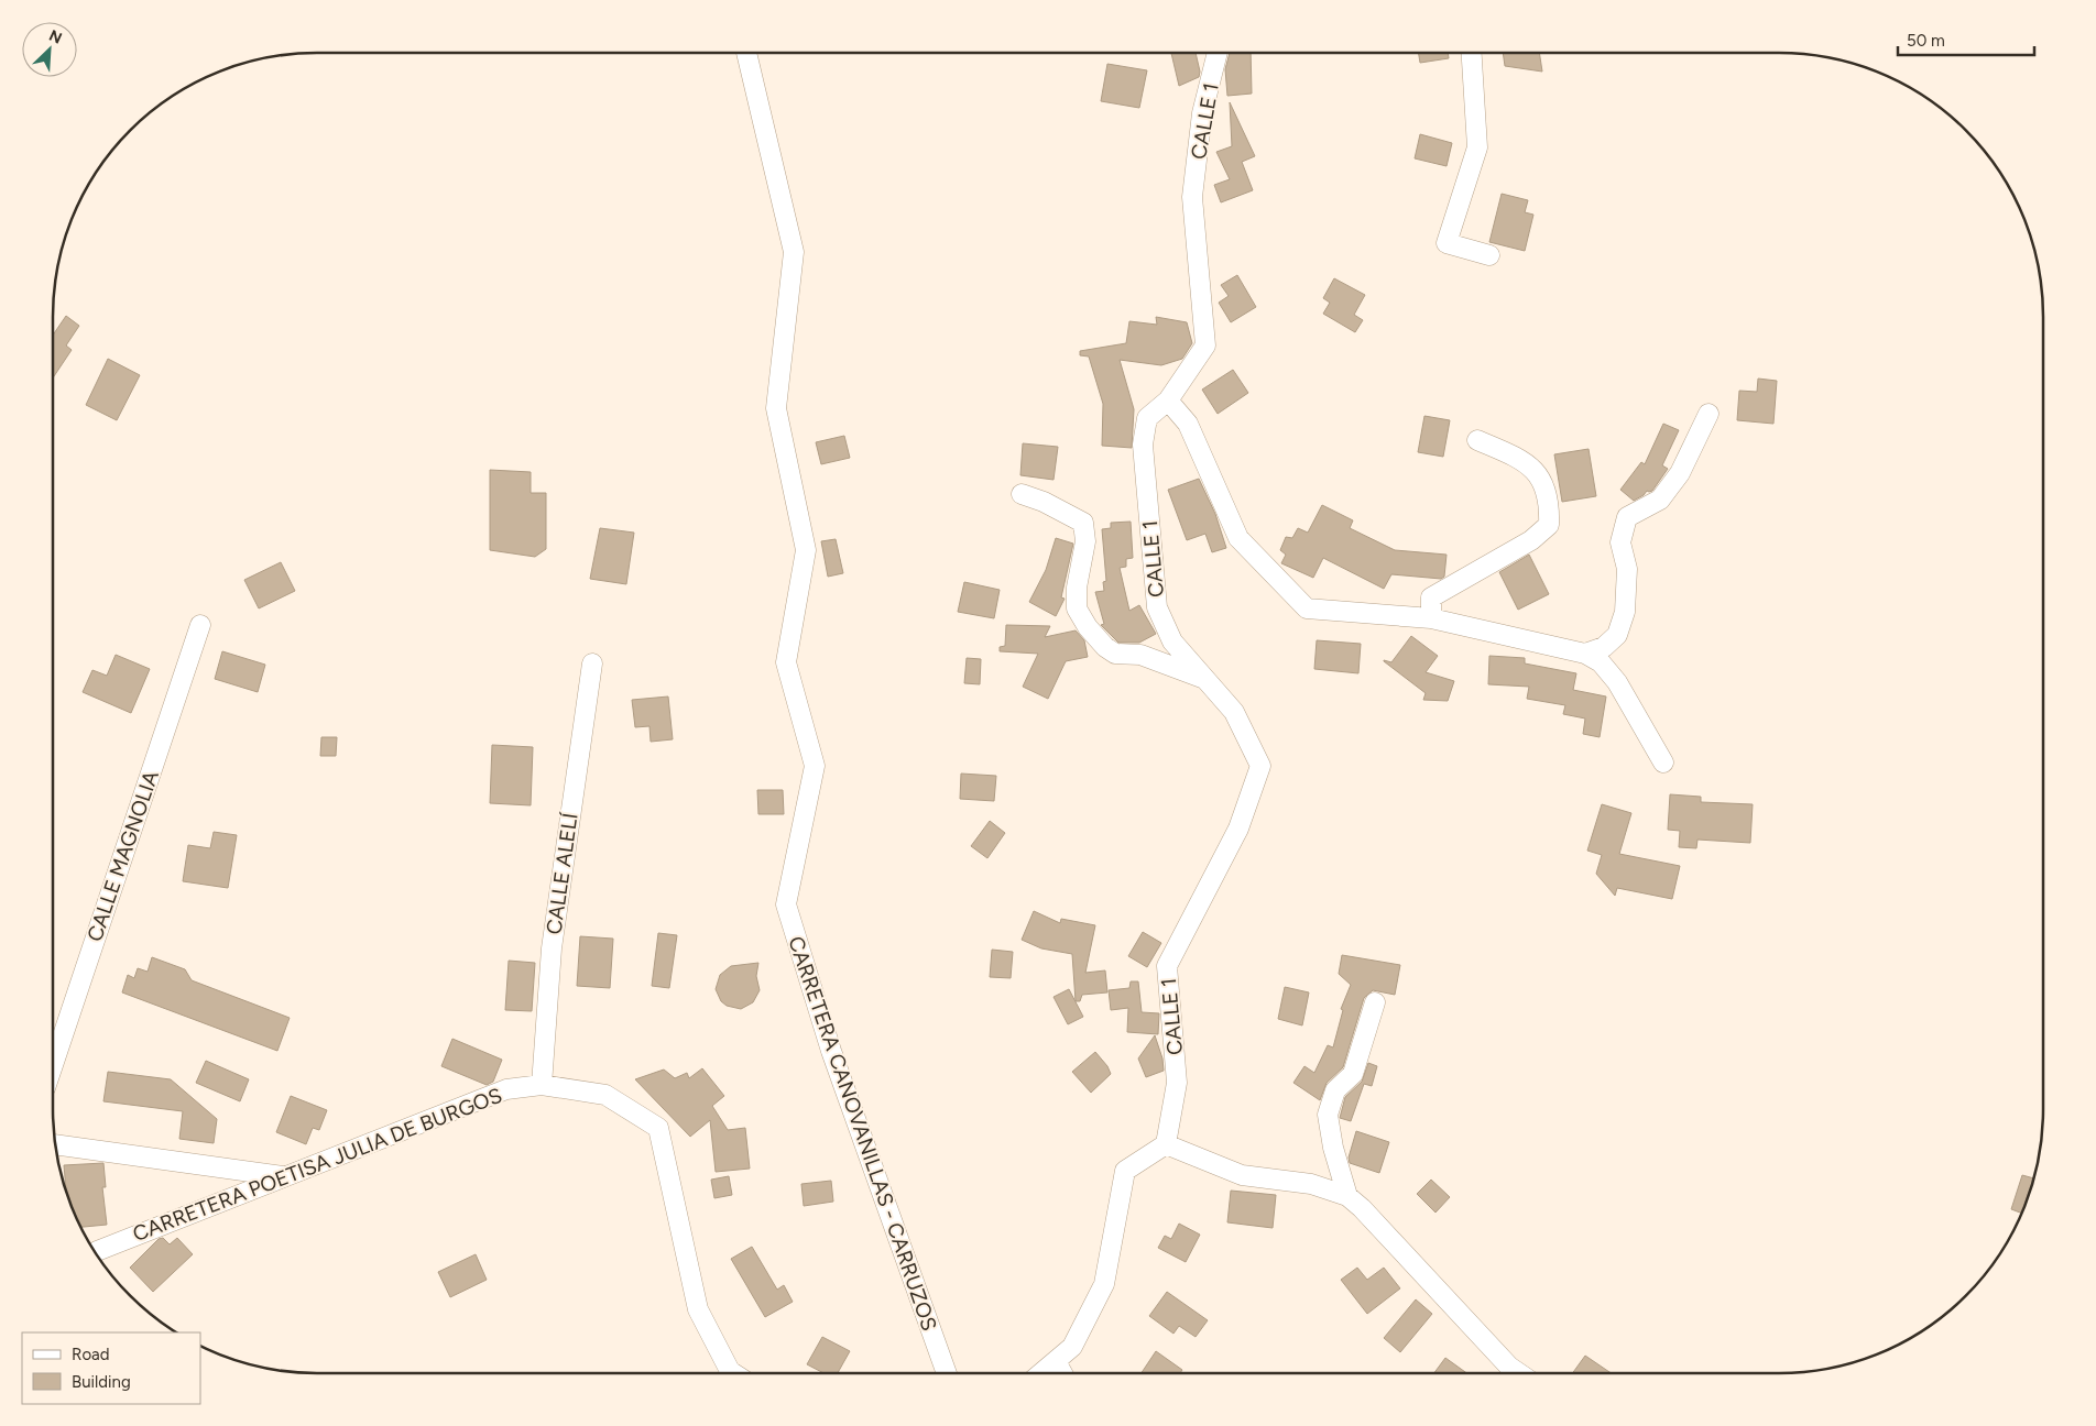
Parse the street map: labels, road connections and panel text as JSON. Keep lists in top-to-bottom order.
{
  "streets": {
    "street": [
      "CALLE 1",
      "CALLE MAGNOLIA",
      "CALLE ALELÍ",
      "CARRETERA CANOVANILLAS - CARRUZOS",
      "CARRETERA POETISA JULIA DE BURGOS"
    ]
  },
  "crossings": [
    ["CALLE ALELÍ", "CARRETERA POETISA JULIA DE BURGOS"]
  ],
  "legend": ["Road", "Building"],
  "scale_bar": "50 m",
  "north": "top right"
}
